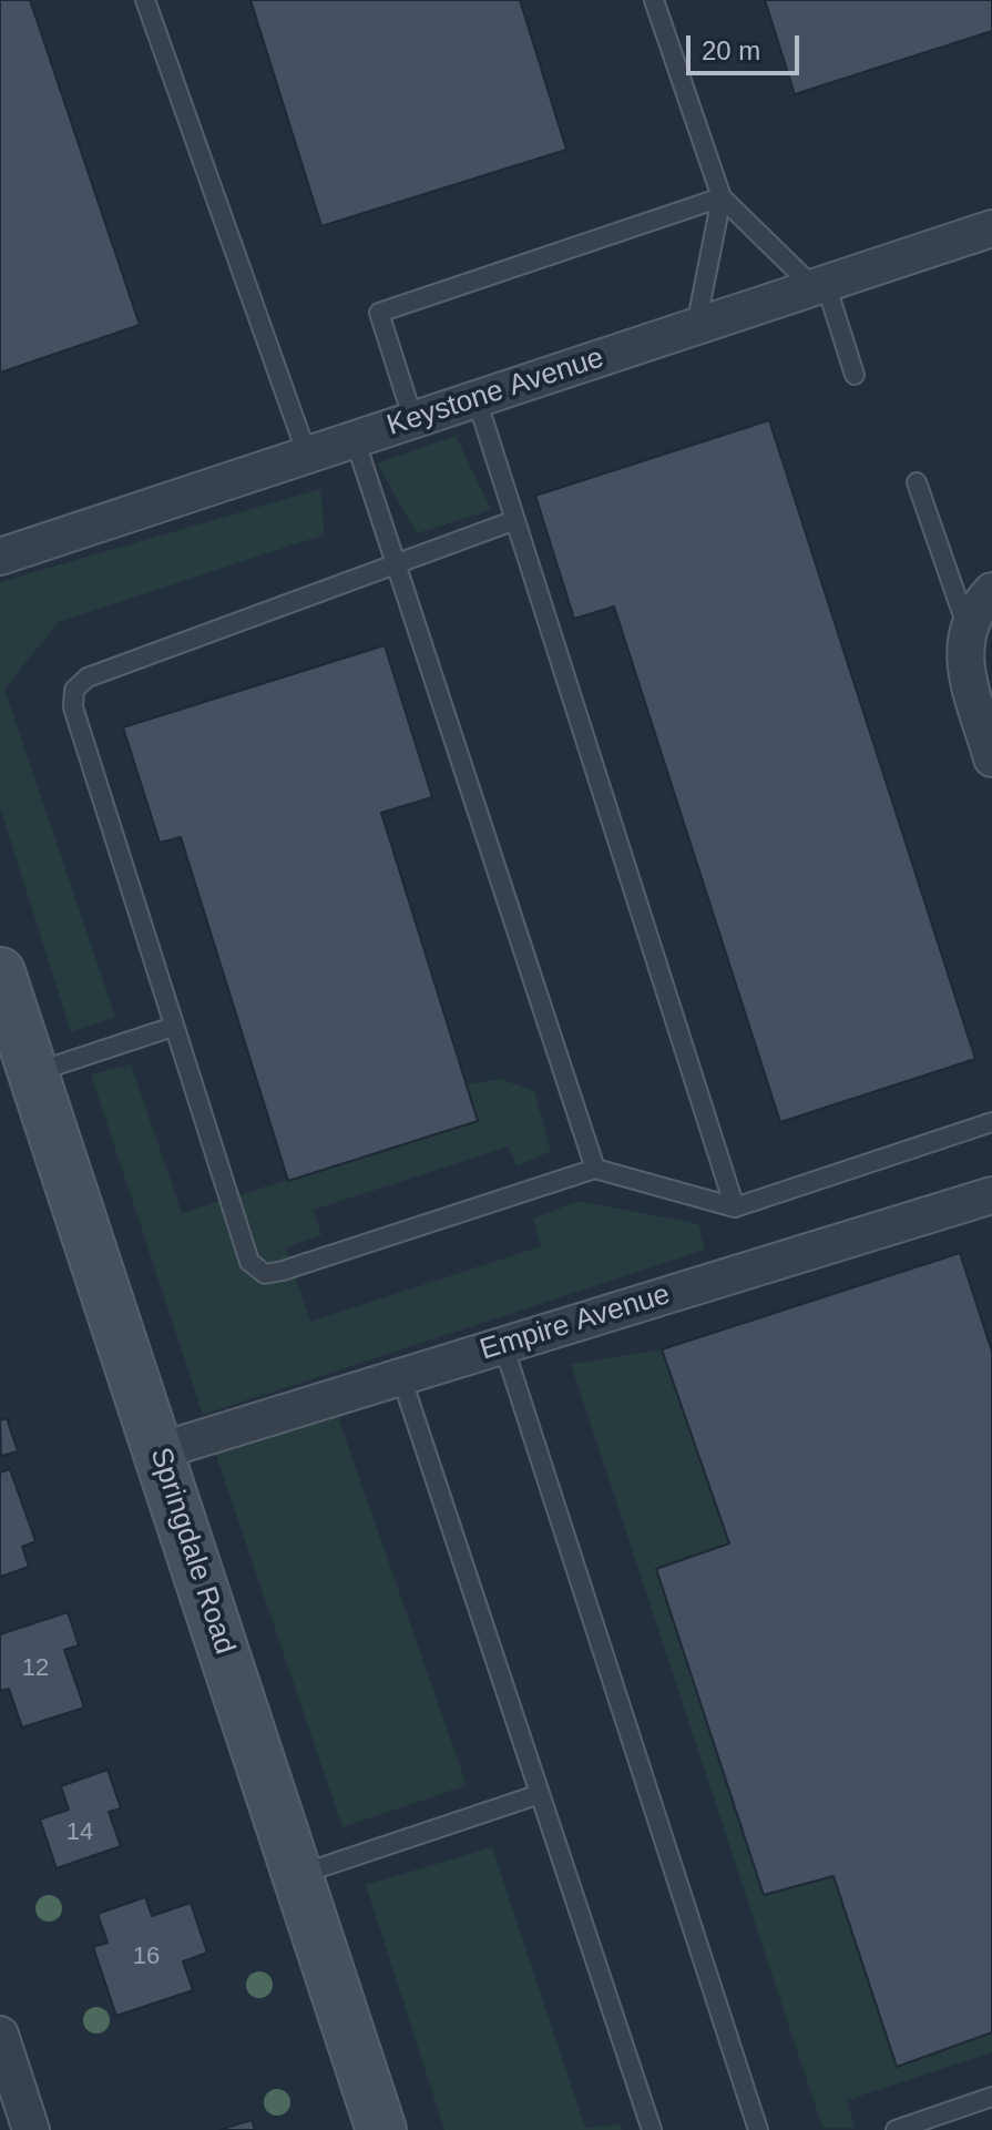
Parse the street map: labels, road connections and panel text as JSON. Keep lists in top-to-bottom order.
{
  "streets": {
    "main road": ["Springdale Road"],
    "street": ["Keystone Avenue", "Empire Avenue"]
  },
  "crossings": [
    ["Empire Avenue", "Springdale Road"]
  ],
  "house_numbers": ["12", "14", "16"],
  "scale_bar": "20 m"
}
